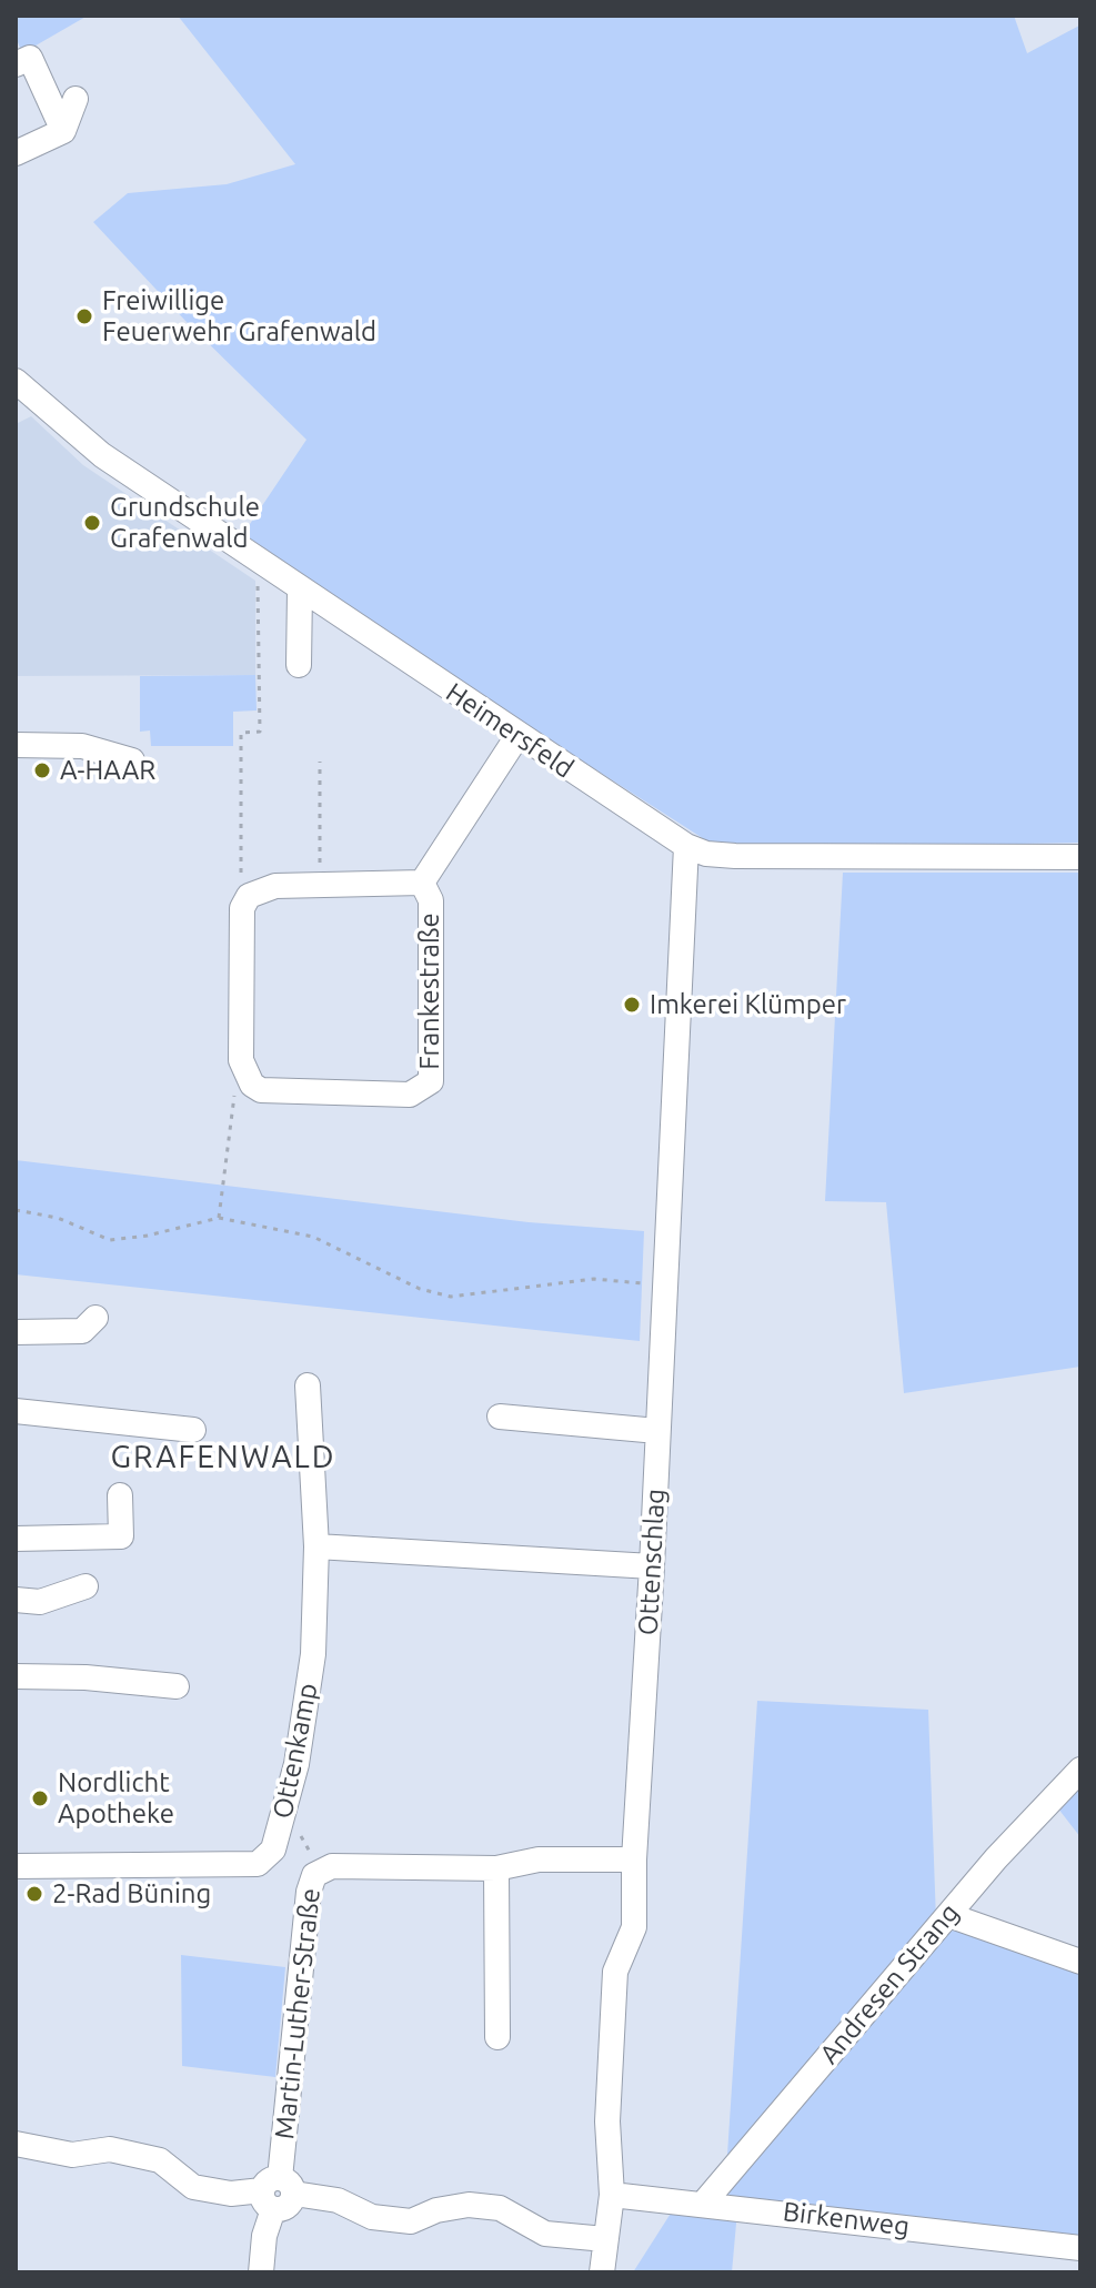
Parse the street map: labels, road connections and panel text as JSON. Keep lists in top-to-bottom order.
{
  "streets": {
    "street": [
      "Heimersfeld",
      "Frankestraße",
      "Ottenschlag",
      "Ottenkamp",
      "Andresen Strang",
      "Martin-Luther-Straße",
      "Birkenweg"
    ]
  },
  "crossings": [
    ["Heimersfeld", "Frankestraße"],
    ["Heimersfeld", "Ottenschlag"],
    ["Ottenschlag", "Martin-Luther-Straße"],
    ["Ottenschlag", "Birkenweg"],
    ["Andresen Strang", "Birkenweg"]
  ],
  "districts": ["GRAFENWALD"],
  "places": [
    "Freiwillige Feuerwehr Grafenwald",
    "Grundschule Grafenwald",
    "A-HAAR",
    "Imkerei Klümper",
    "Nordlicht Apotheke",
    "2-Rad Büning"
  ]
}
